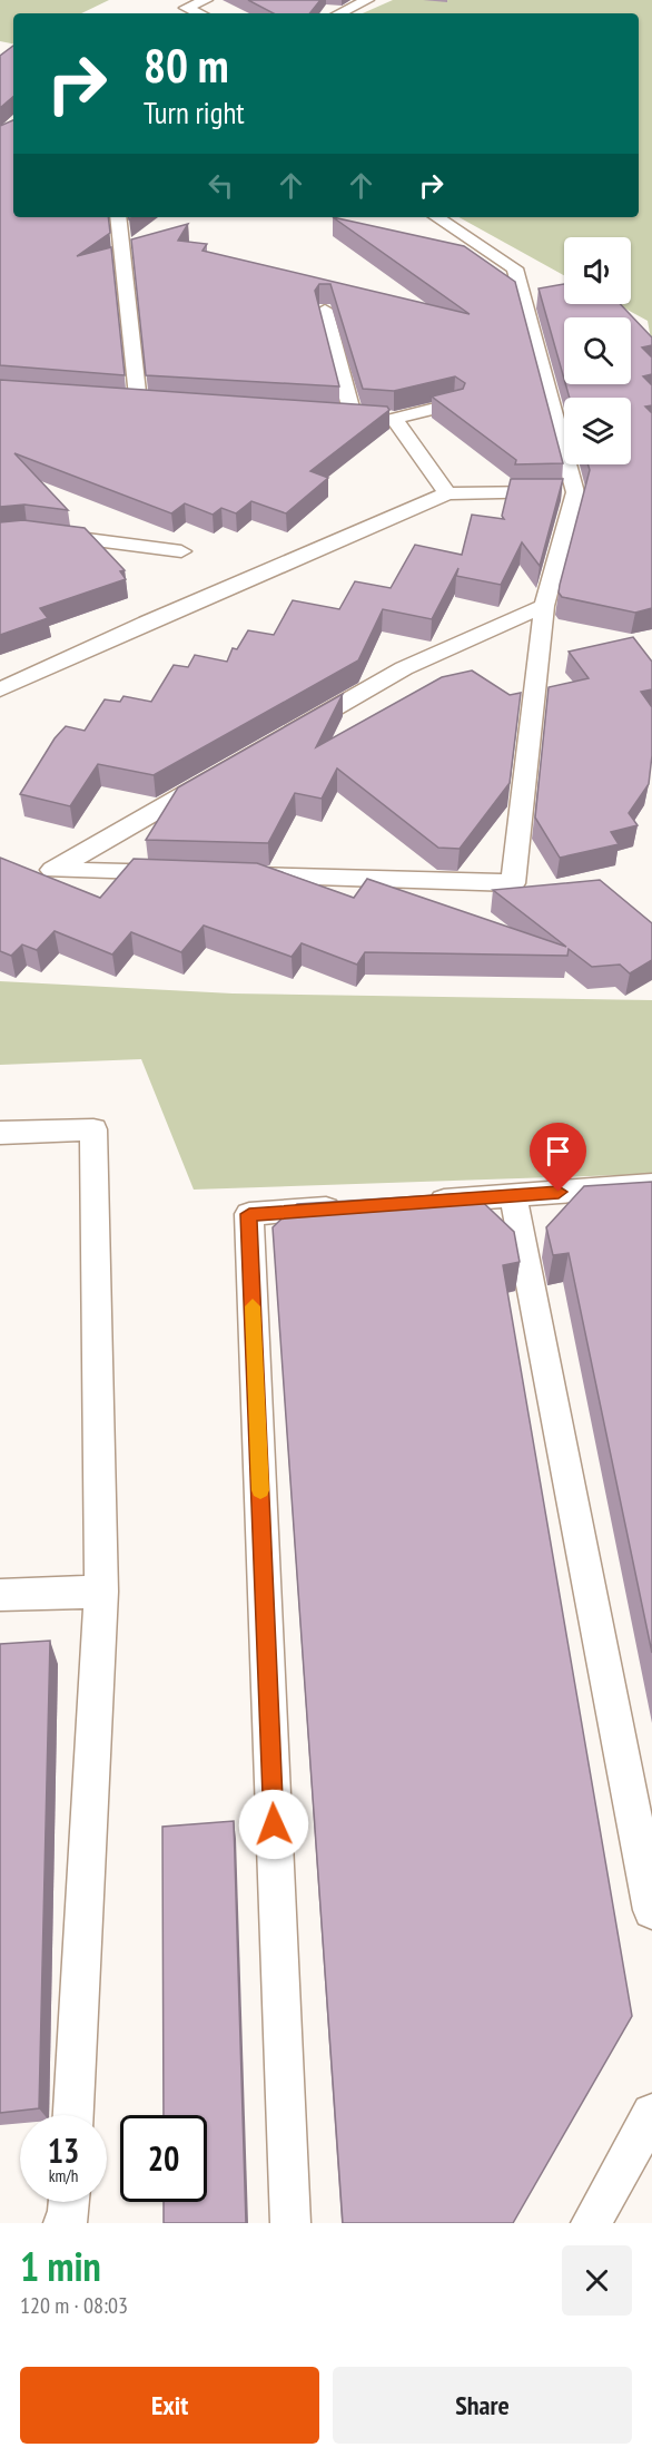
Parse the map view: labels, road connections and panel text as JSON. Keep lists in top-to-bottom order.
{
  "page": {
    "turn": ["80 m", "Turn right"],
    "speed": "13 km/h",
    "limit": "20",
    "heading": ["1 min", "120 m · 08:03"],
    "buttons": ["Exit", "Share"]
  }
}
